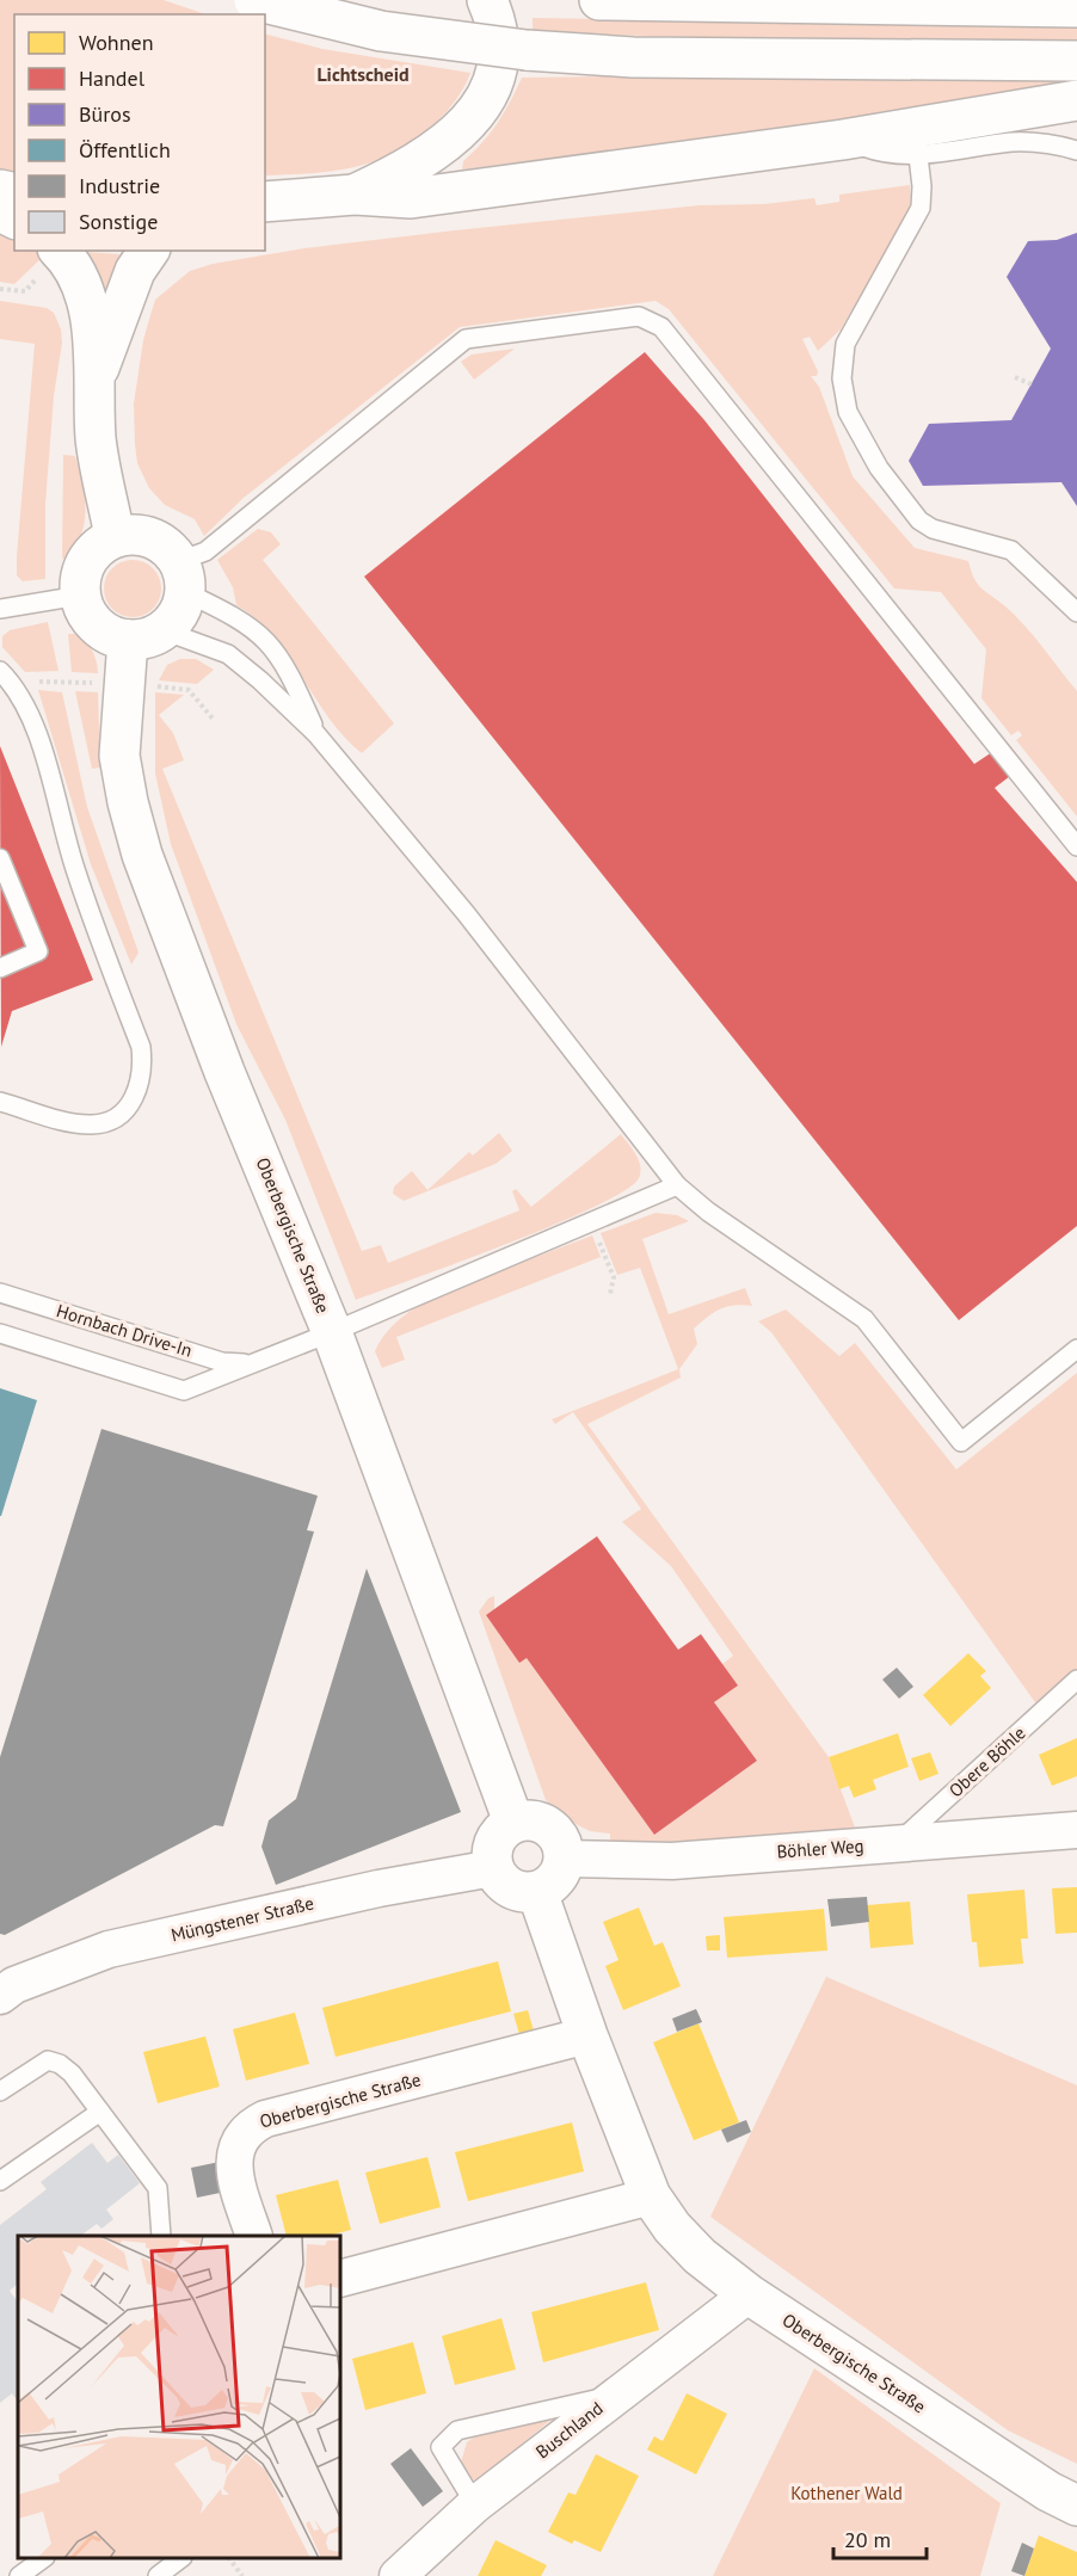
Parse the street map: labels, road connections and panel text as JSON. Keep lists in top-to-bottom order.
{
  "streets": {
    "main road": ["Oberbergische Straße"],
    "street": ["Böhler Weg", "Müngstener Straße", "Buschland"],
    "lane": ["Hornbach Drive-In", "Obere Böhle"]
  },
  "crossings": [
    ["Oberbergische Straße", "Böhler Weg"],
    ["Oberbergische Straße", "Müngstener Straße"],
    ["Oberbergische Straße", "Buschland"],
    ["Obere Böhle", "Böhler Weg"],
    ["Böhler Weg", "Müngstener Straße"]
  ],
  "districts": ["Lichtscheid"],
  "parks": ["Kothener Wald"],
  "legend": [
    "Wohnen",
    "Handel",
    "Büros",
    "Öffentlich",
    "Industrie",
    "Sonstige"
  ],
  "scale_bar": "20 m"
}
